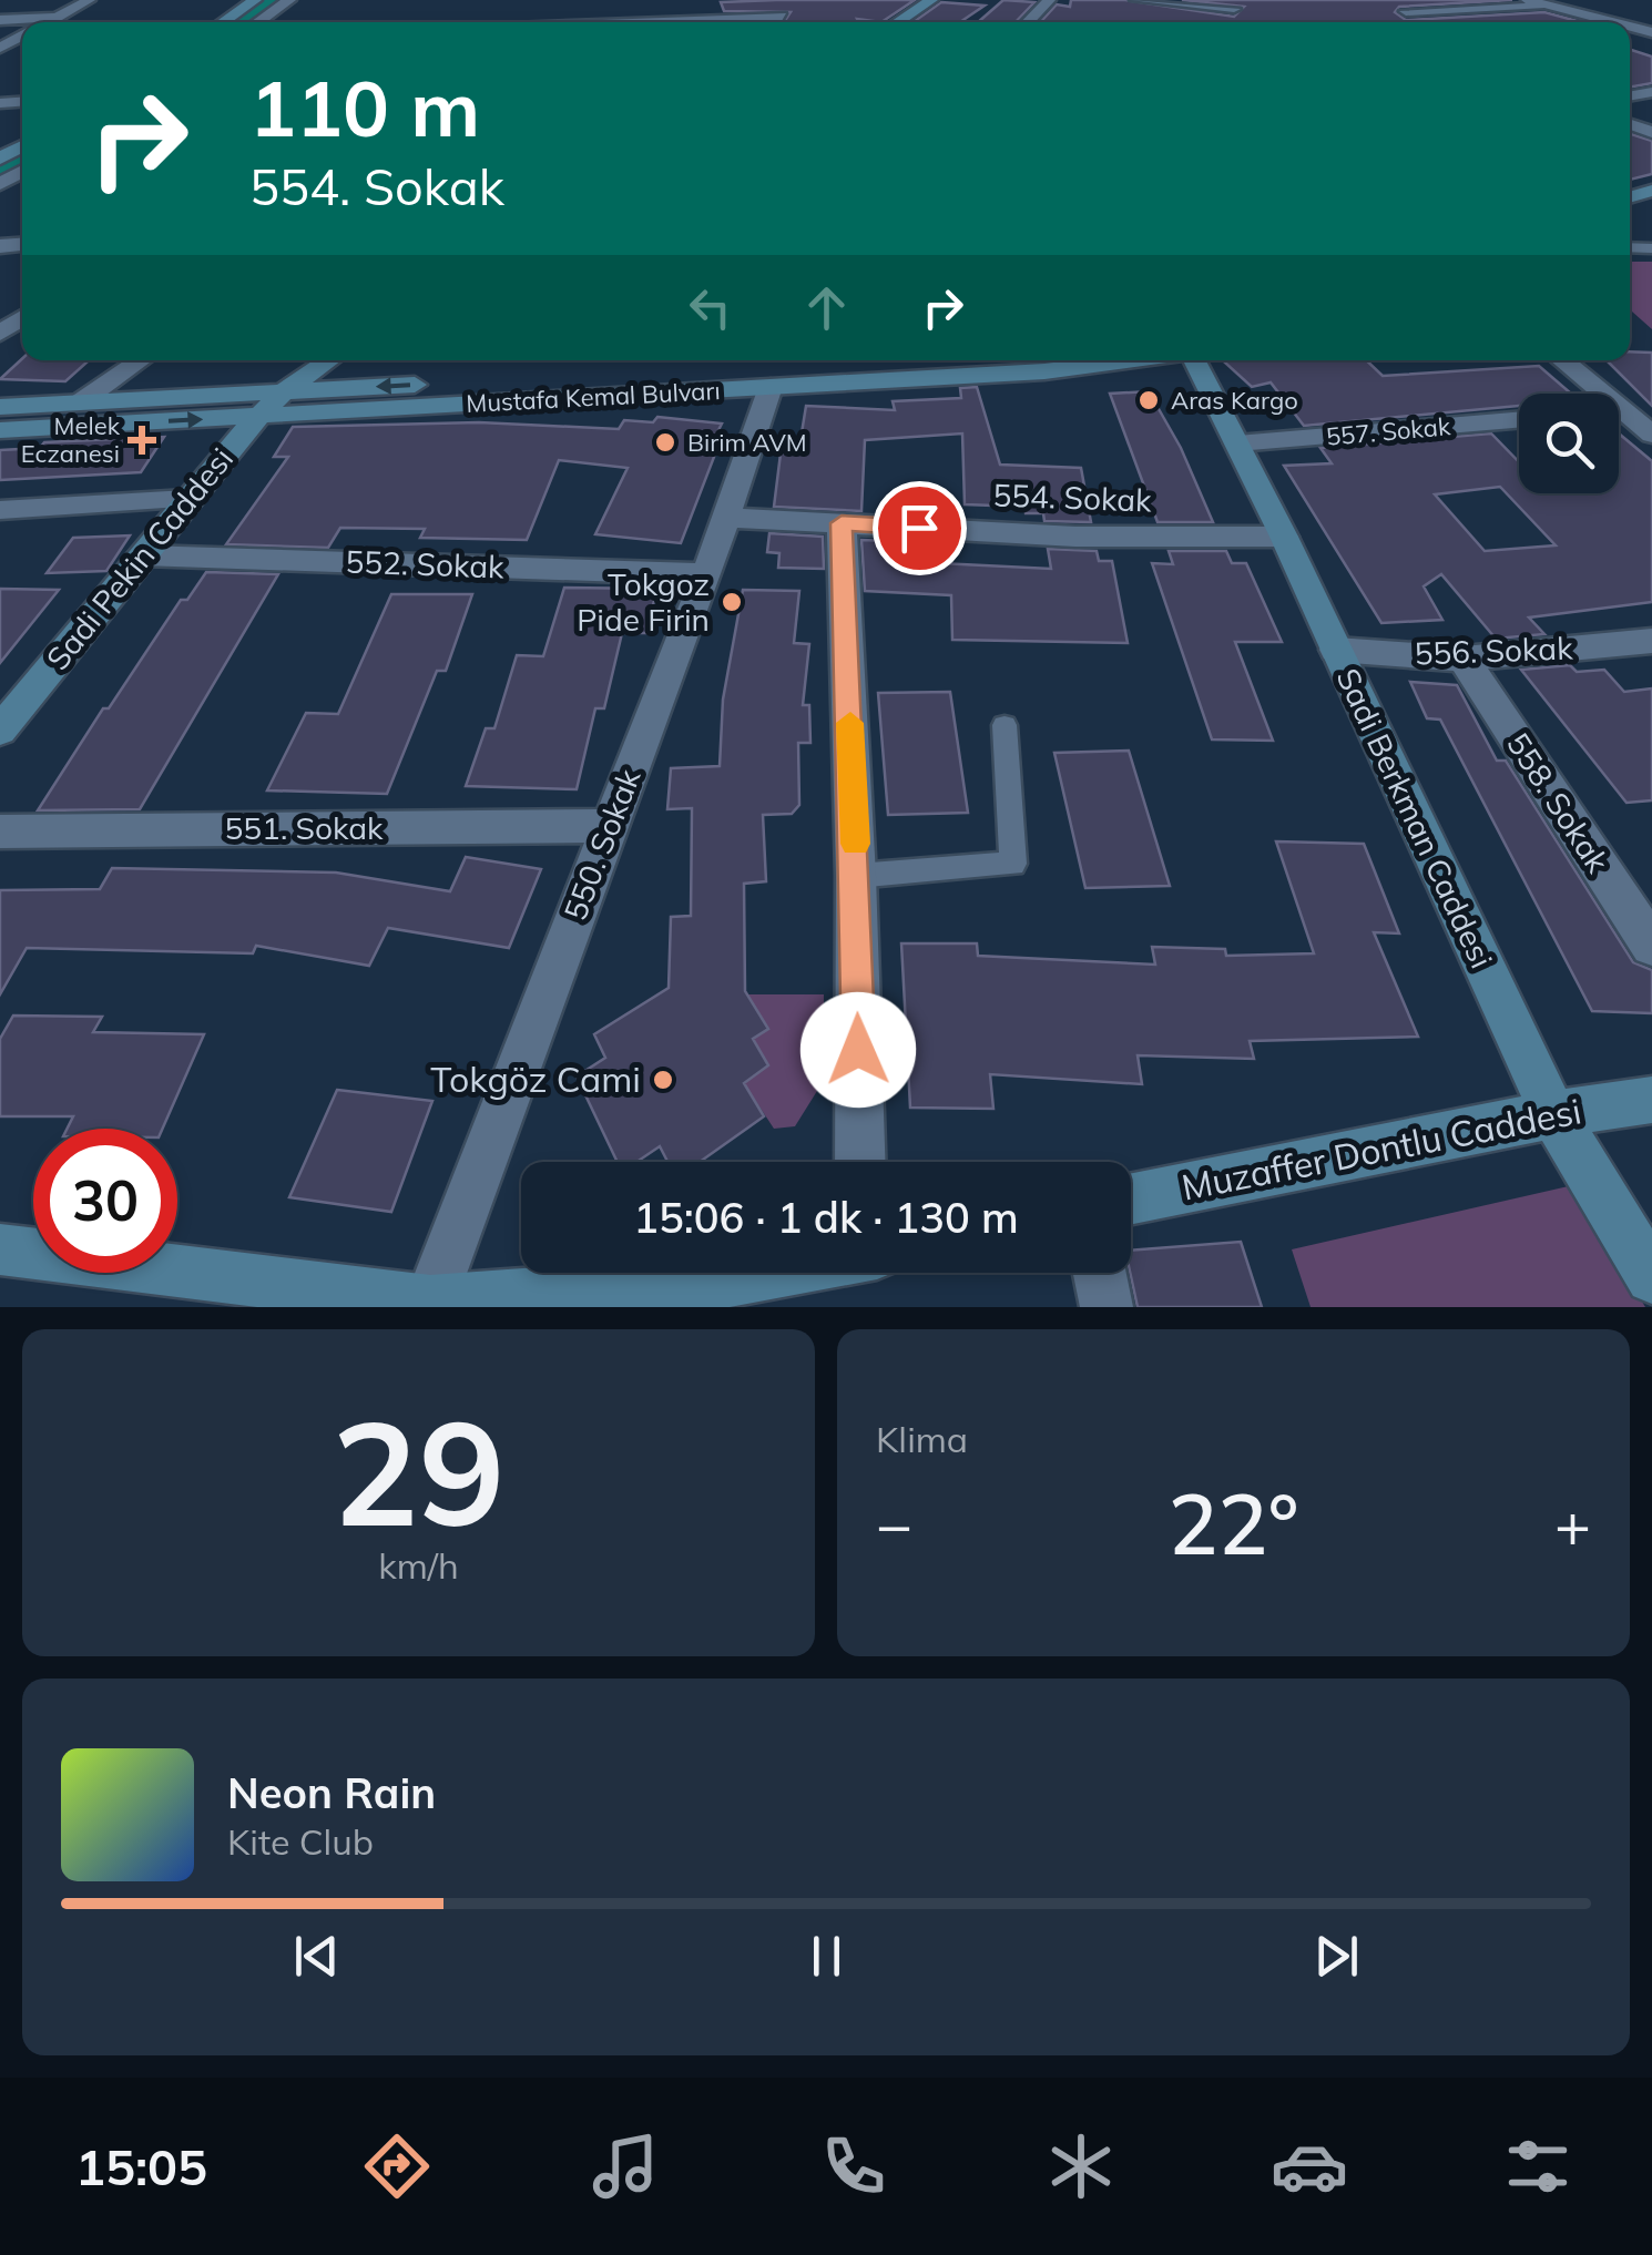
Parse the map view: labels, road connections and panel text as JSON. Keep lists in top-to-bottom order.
{
  "streets": {
    "street": [
      "Mustafa Kemal Bulvarı",
      "557. Sokak",
      "554. Sokak",
      "Sadi Pekin Caddesi",
      "552. Sokak",
      "556. Sokak",
      "558. Sokak",
      "Sadi Berkman Caddesi",
      "551. Sokak",
      "550. Sokak",
      "Muzaffer Dontlu Caddesi"
    ]
  },
  "crossings": [
    ["Mustafa Kemal Bulvarı", "Sadi Pekin Caddesi"],
    ["Mustafa Kemal Bulvarı", "550. Sokak"],
    ["557. Sokak", "Sadi Berkman Caddesi"],
    ["554. Sokak", "Sadi Berkman Caddesi"],
    ["554. Sokak", "550. Sokak"],
    ["Sadi Pekin Caddesi", "552. Sokak"],
    ["552. Sokak", "550. Sokak"],
    ["556. Sokak", "558. Sokak"],
    ["556. Sokak", "Sadi Berkman Caddesi"],
    ["Sadi Berkman Caddesi", "Muzaffer Dontlu Caddesi"],
    ["551. Sokak", "550. Sokak"]
  ],
  "places": {
    "other": [
      "Aras Kargo",
      "Birim AVM",
      "Tokgoz Pide Firin",
      "Tokgöz Cami"
    ],
    "health": ["Melek Eczanesi"]
  },
  "page": {
    "turn": ["110 m", "554. Sokak"],
    "limit": "30",
    "trip": "15:06 · 1 dk · 130 m",
    "tile": [
      ["29", "km/h"],
      "Klima"
    ],
    "heat": ["−", "22°", "+"],
    "song": ["Neon Rain", "Kite Club"],
    "tabs": "15:05"
  }
}
